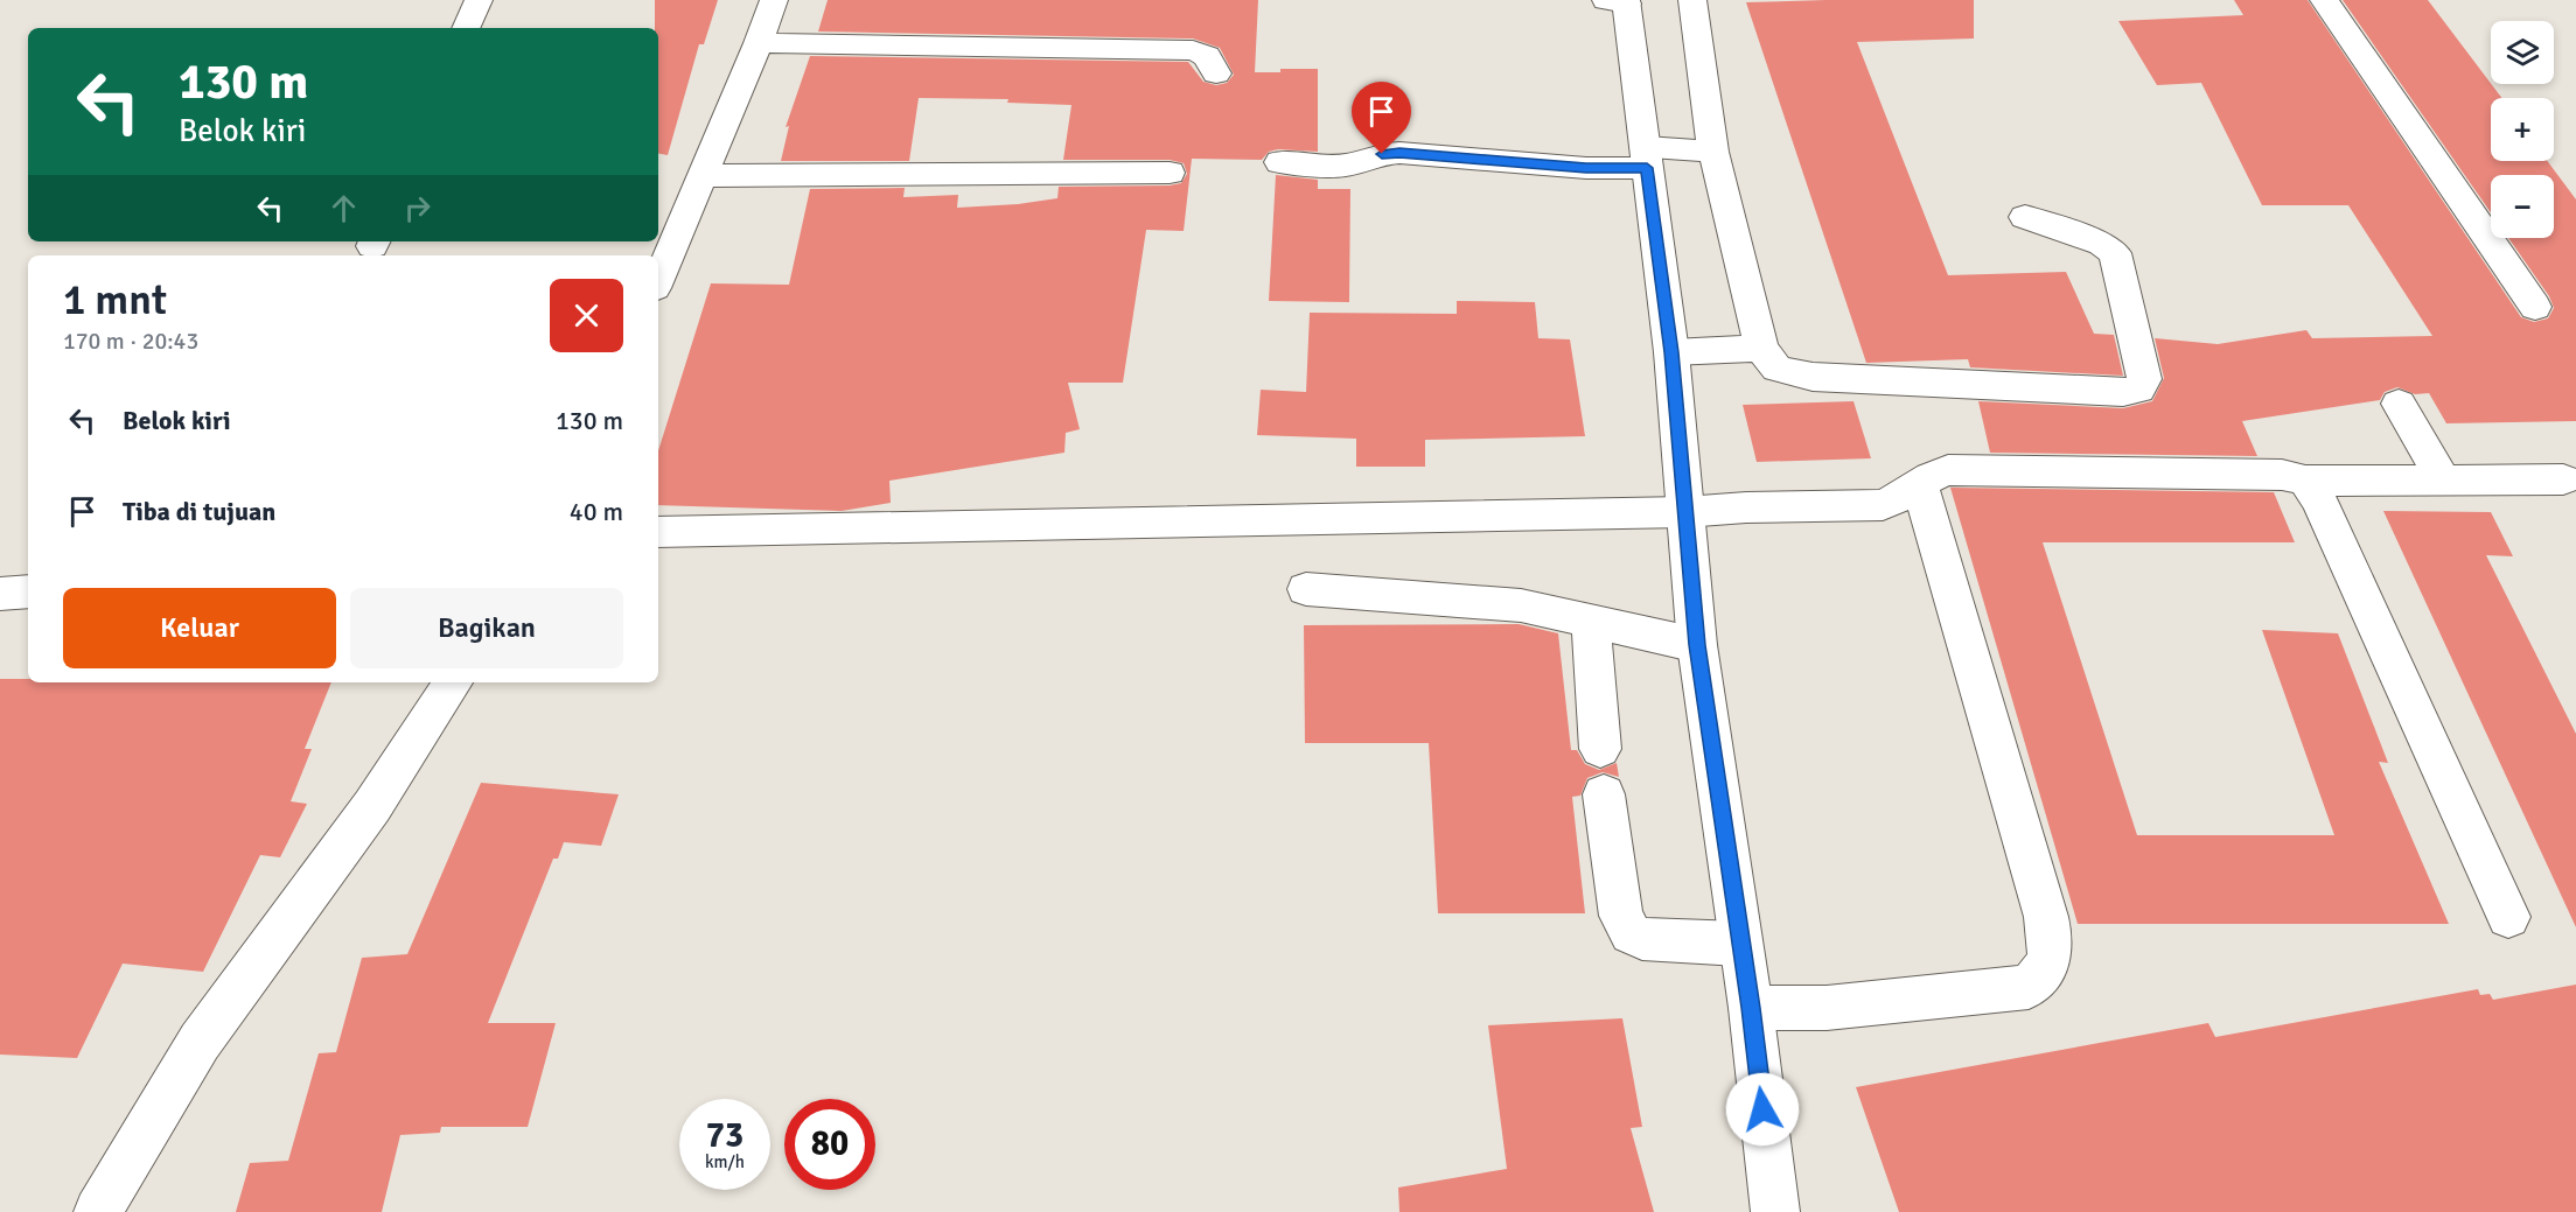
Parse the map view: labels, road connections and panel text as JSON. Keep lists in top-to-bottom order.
{
  "page": {
    "map_buttons": ["+", "−"],
    "turn": ["130 m", "Belok kiri"],
    "heading": ["1 mnt", "170 m · 20:43"],
    "list": [
      {
        "name": "Belok kiri",
        "value": "130 m"
      },
      {
        "name": "Tiba di tujuan",
        "value": "40 m"
      }
    ],
    "buttons": ["Keluar", "Bagikan"],
    "speed": "73 km/h",
    "limit": "80"
  }
}
